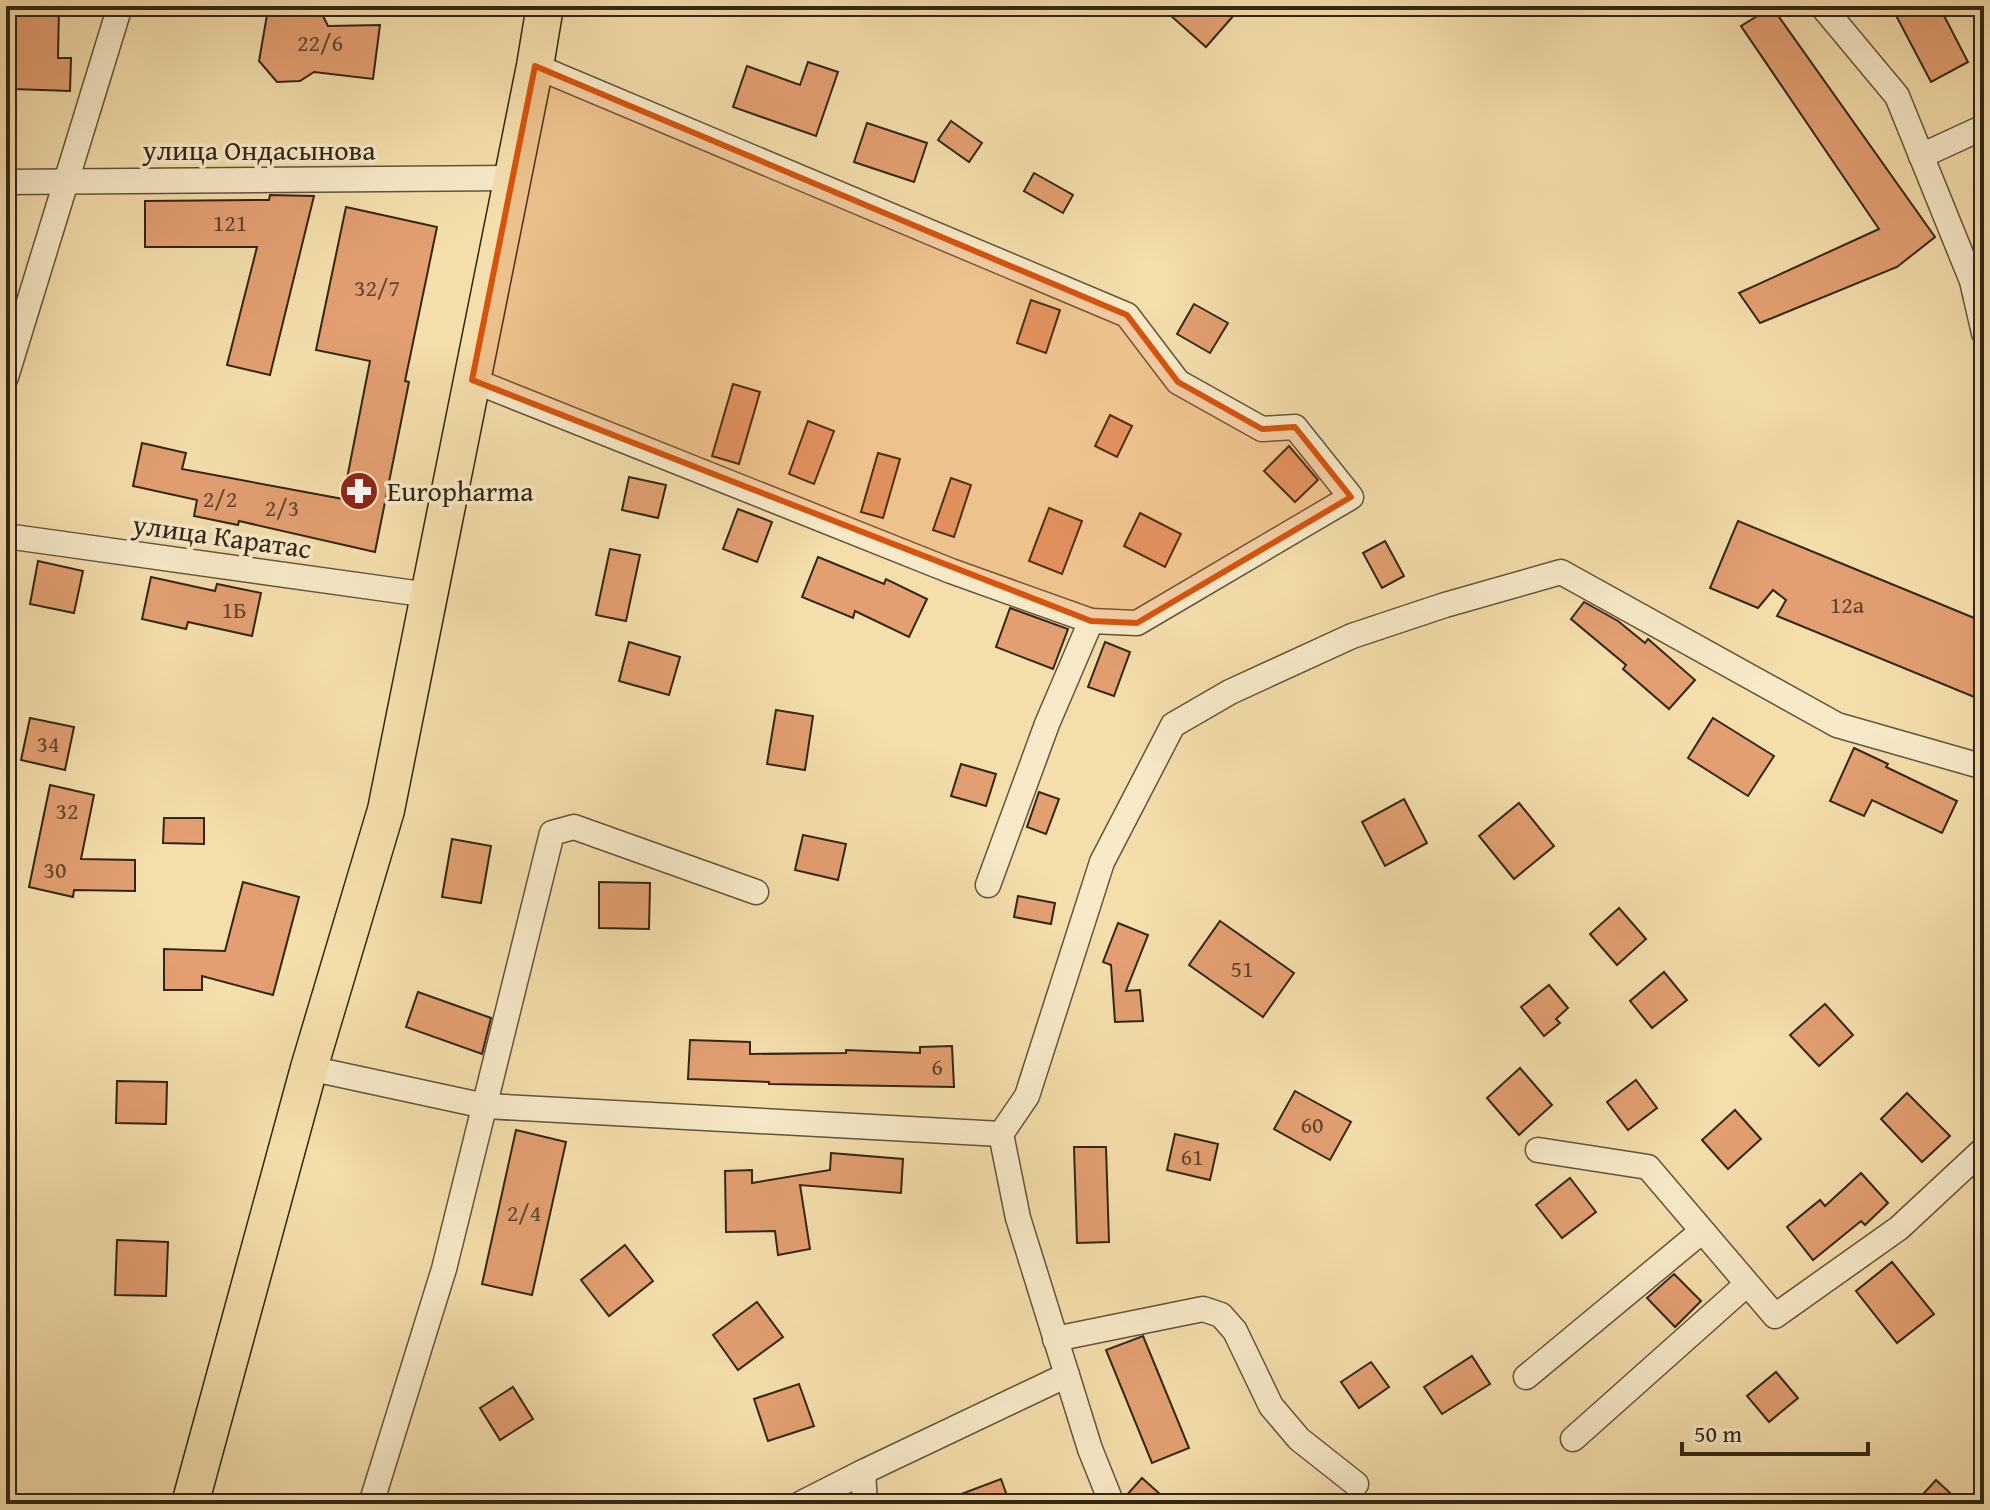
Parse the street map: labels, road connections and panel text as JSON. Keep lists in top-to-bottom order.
{
  "streets": {
    "street": ["улица Ондасынова", "улица Каратас"]
  },
  "places": {
    "pharmacy": ["Europharma"]
  },
  "house_numbers": [
    "22/6",
    "121",
    "32/7",
    "2/2",
    "2/3",
    "12а",
    "1Б",
    "34",
    "32",
    "30",
    "51",
    "6",
    "60",
    "61",
    "2/4"
  ],
  "scale_bar": "50 m"
}
